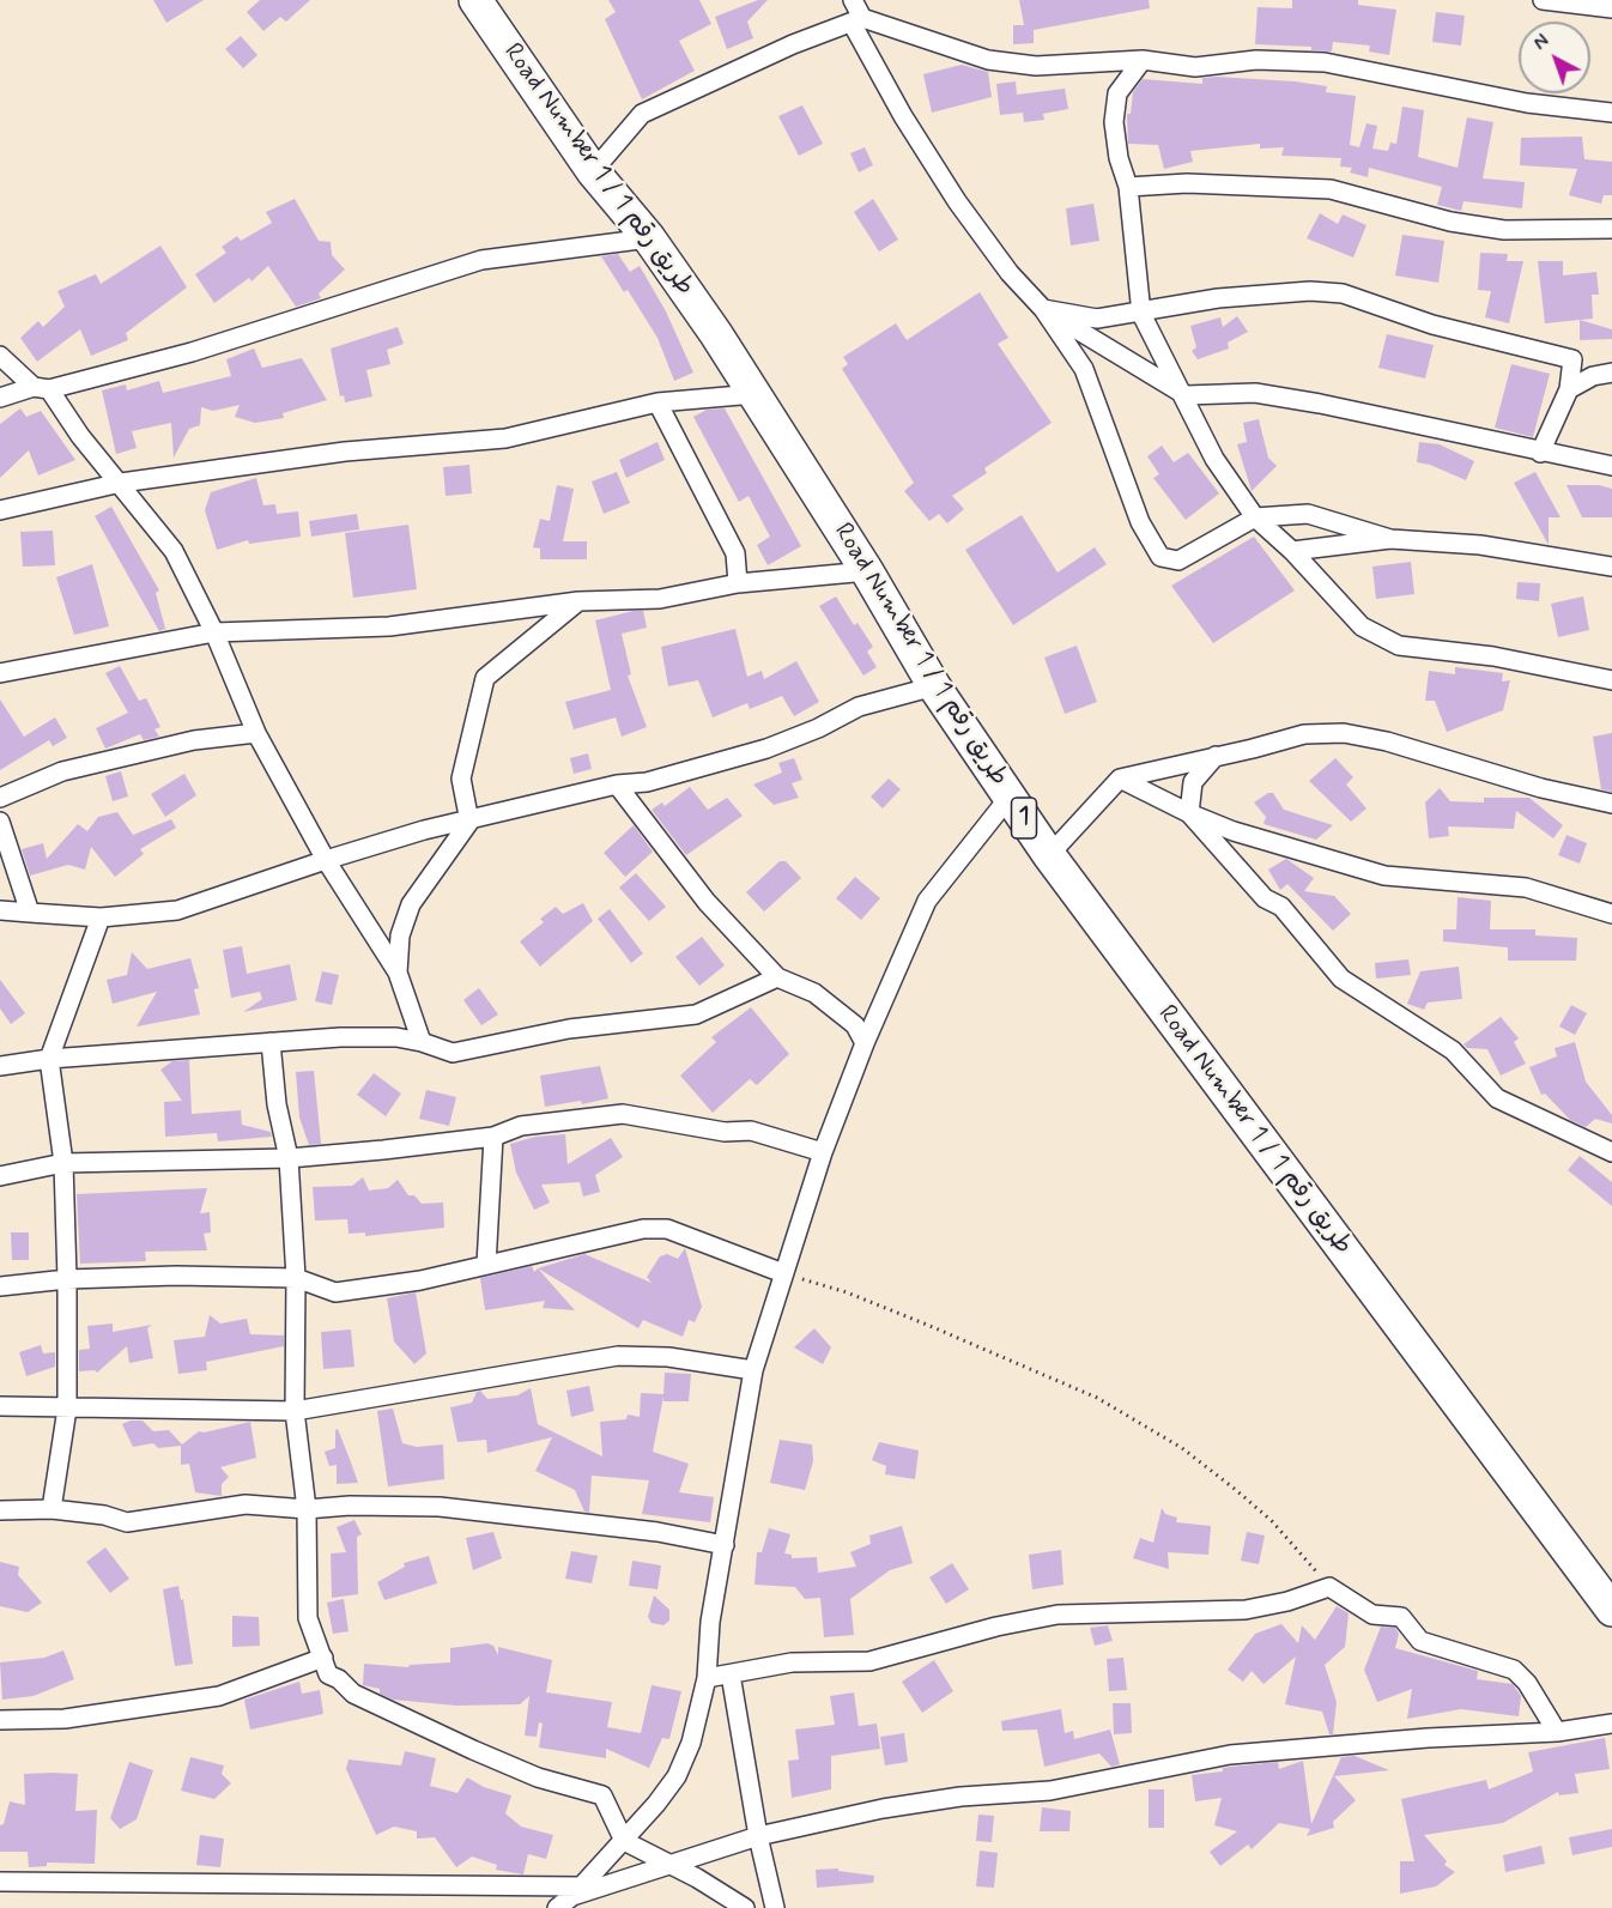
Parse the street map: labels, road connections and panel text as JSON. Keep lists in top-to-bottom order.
{
  "streets": {
    "highway": ["Road Number 1 / طريق رقم 1", "1"]
  },
  "north": "top left"
}
